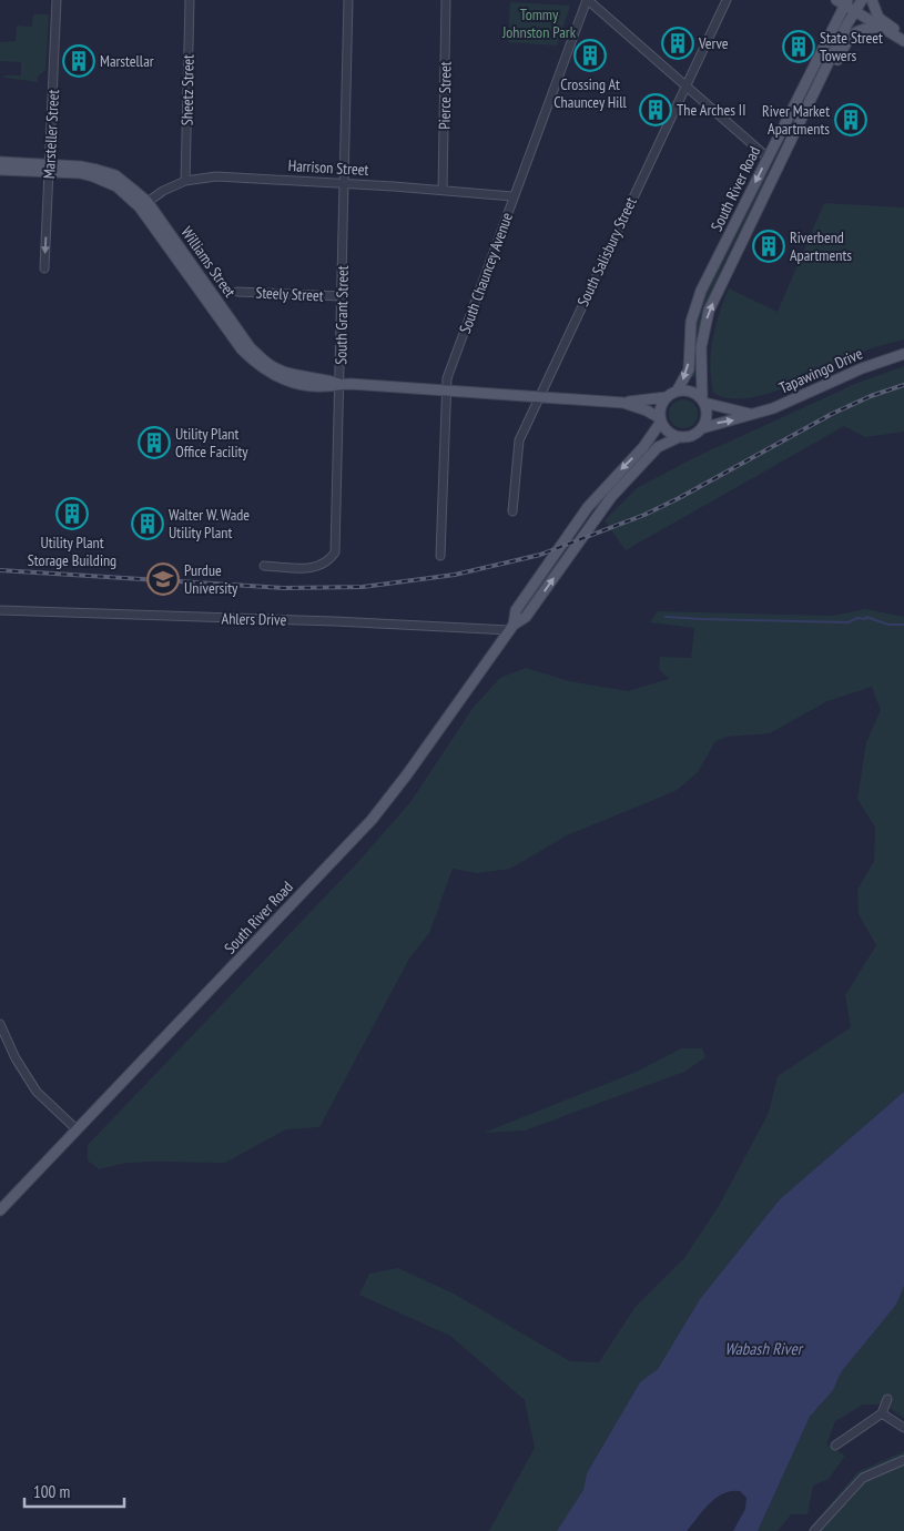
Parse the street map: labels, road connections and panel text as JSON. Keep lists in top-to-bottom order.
{
  "streets": {
    "main road": ["South River Road", "Williams Street", "Tapawingo Drive"],
    "street": [
      "Sheetz Street",
      "Pierce Street",
      "Marsteller Street",
      "Harrison Street",
      "South Salisbury Street",
      "South Chauncey Avenue",
      "Steely Street",
      "South Grant Street",
      "Ahlers Drive"
    ]
  },
  "crossings": [
    ["Sheetz Street", "Harrison Street"],
    ["Pierce Street", "Harrison Street"],
    ["Marsteller Street", "Williams Street"],
    ["Harrison Street", "Williams Street"],
    ["Harrison Street", "South Chauncey Avenue"],
    ["Harrison Street", "South Grant Street"],
    ["South River Road", "Williams Street"],
    ["South River Road", "Tapawingo Drive"],
    ["South River Road", "Ahlers Drive"],
    ["South Salisbury Street", "Williams Street"],
    ["Williams Street", "South Chauncey Avenue"],
    ["Williams Street", "South Grant Street"],
    ["Williams Street", "Tapawingo Drive"],
    ["Steely Street", "South Grant Street"]
  ],
  "one_way": ["Marsteller Street"],
  "water": ["Wabash River"],
  "parks": ["Tommy Johnston Park"],
  "places": {
    "building": [
      "Verve",
      "State Street Towers",
      "Crossing At Chauncey Hill",
      "Marstellar",
      "The Arches II",
      "River Market Apartments",
      "Riverbend Apartments",
      "Utility Plant Office Facility",
      "Utility Plant Storage Building",
      "Walter W. Wade Utility Plant"
    ],
    "school or university": ["Purdue University"]
  },
  "scale_bar": "100 m"
}
